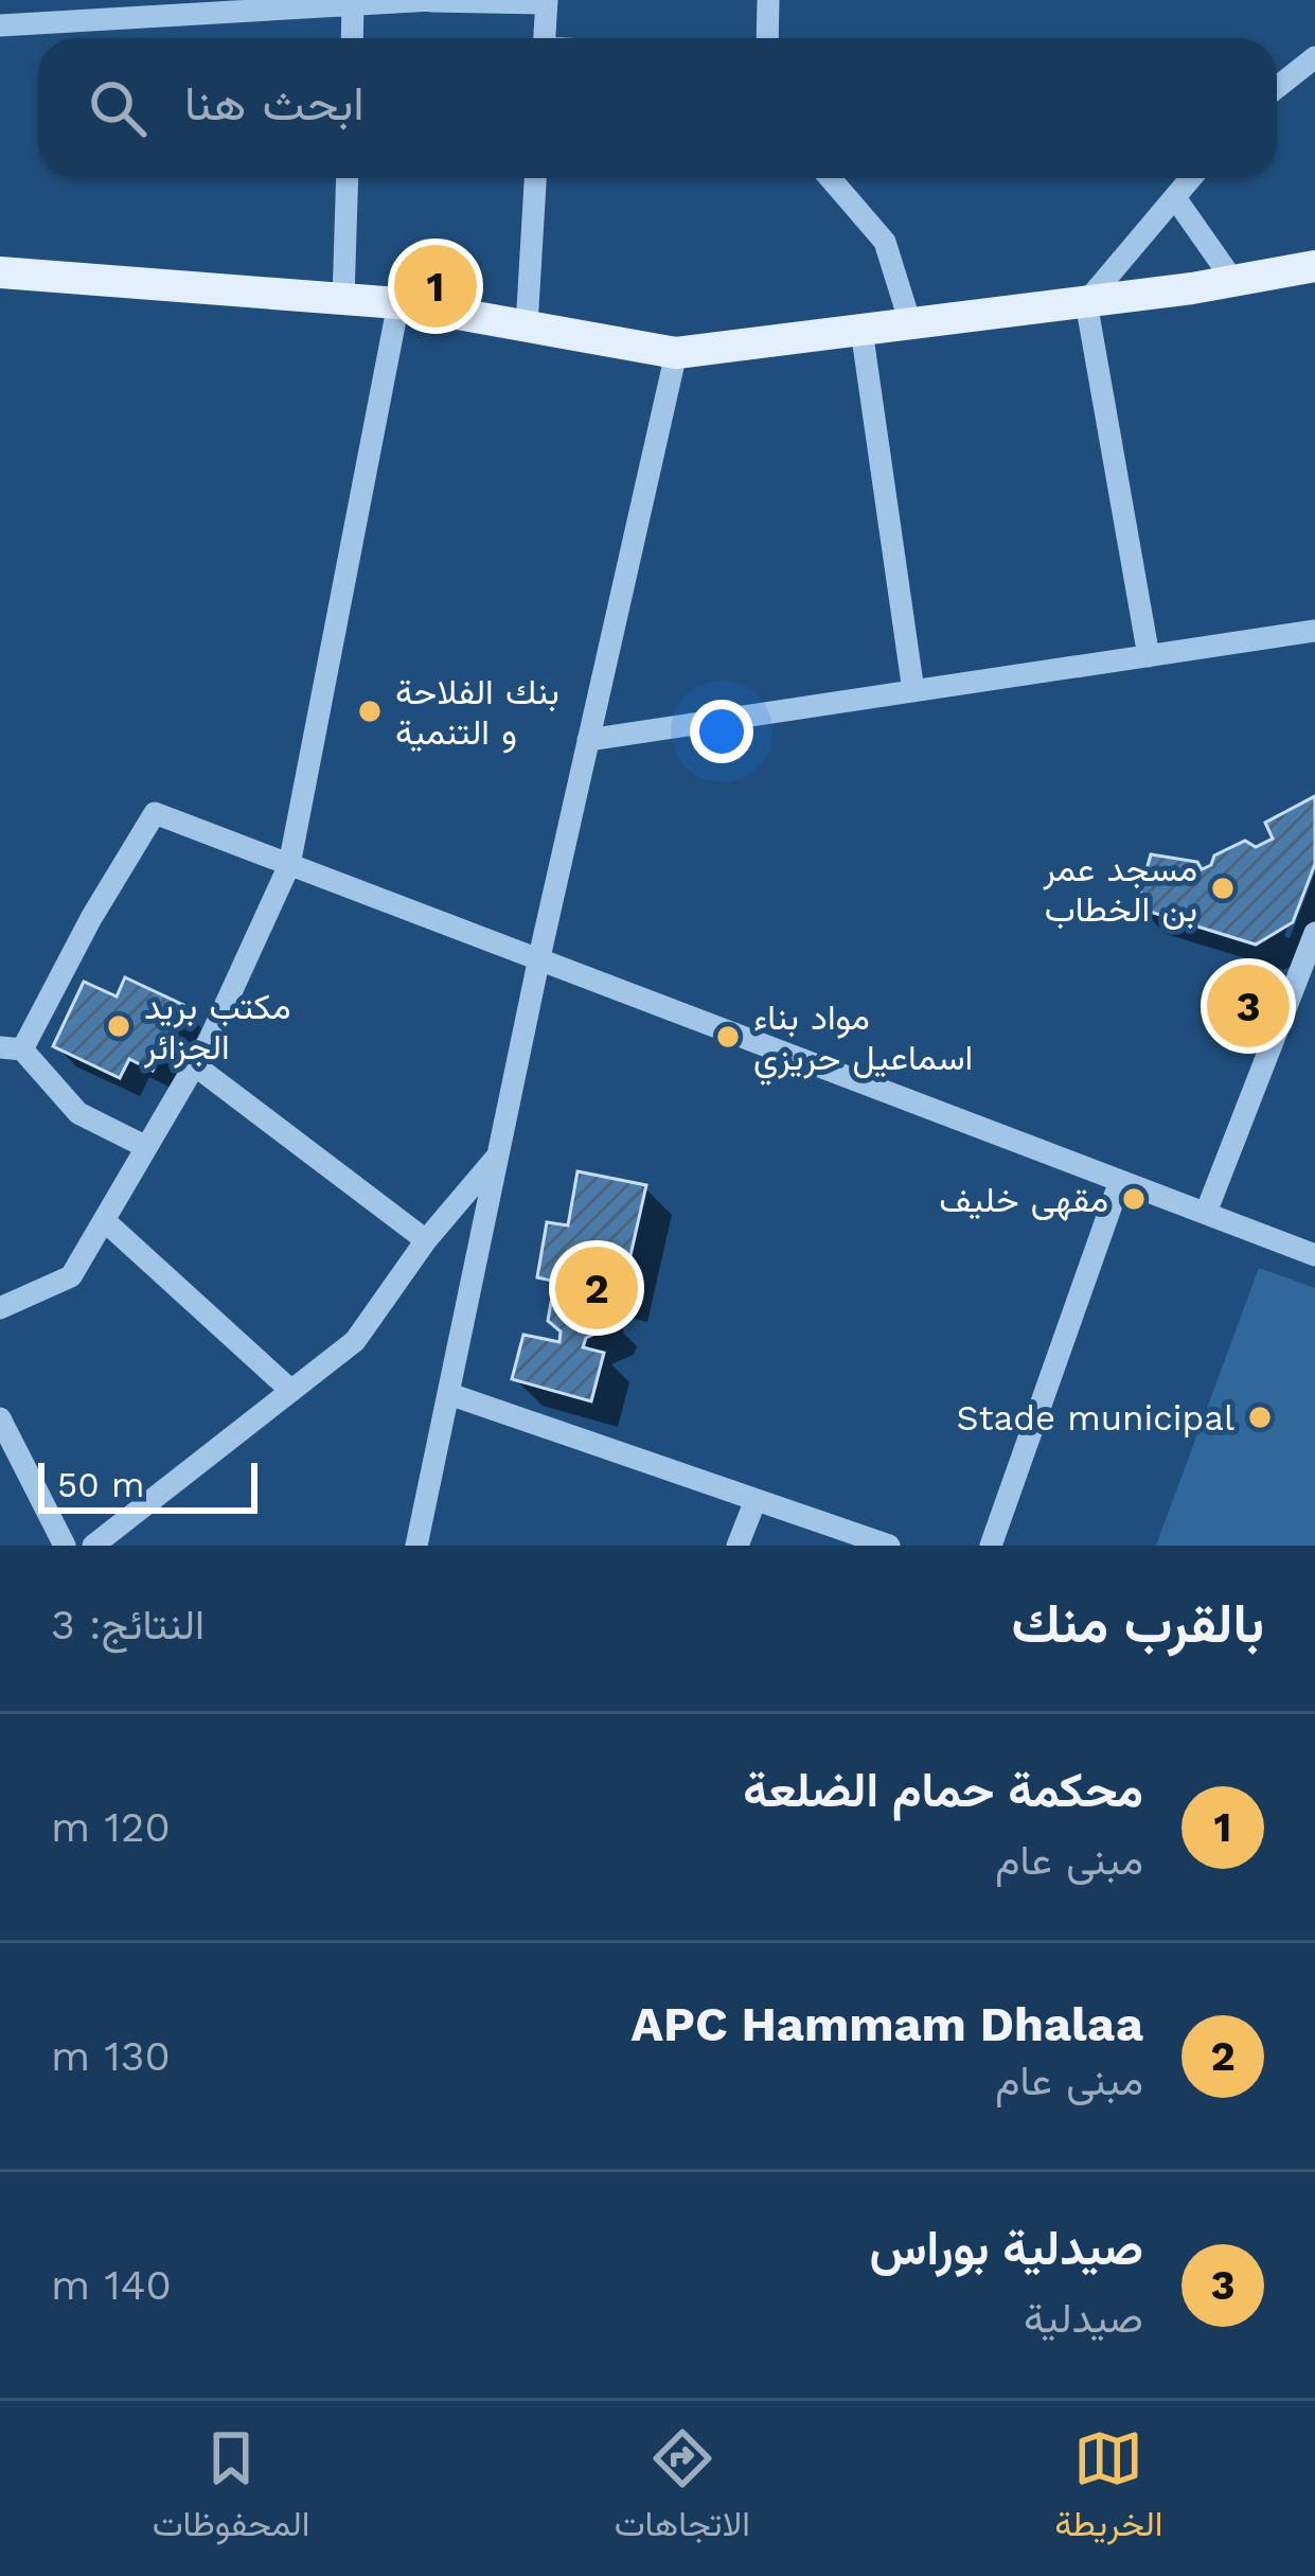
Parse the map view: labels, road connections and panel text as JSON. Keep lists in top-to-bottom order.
{
  "places": [
    "بنك الفلاحة و التنمية",
    "مسجد عمر بن الخطاب",
    "مكتب بريد الجزائر",
    "مواد بناء اسماعيل حريزي",
    "مقهى خليف",
    "Stade municipal"
  ],
  "scale_bar": "50 m",
  "page": {
    "search": "ابحث هنا",
    "pins": ["1", "3", "2"],
    "scale": "50 m",
    "heading": ["بالقرب منك", "النتائج: 3"],
    "list": [
      {
        "mark": "1",
        "name": "محكمة حمام الضلعة",
        "note": "مبنى عام",
        "value": "120 m"
      },
      {
        "mark": "2",
        "name": "APC Hammam Dhalaa",
        "note": "مبنى عام",
        "value": "130 m"
      },
      {
        "mark": "3",
        "name": "صيدلية بوراس",
        "note": "صيدلية",
        "value": "140 m"
      }
    ],
    "nav": ["الخريطة", "الاتجاهات", "المحفوظات"]
  }
}
